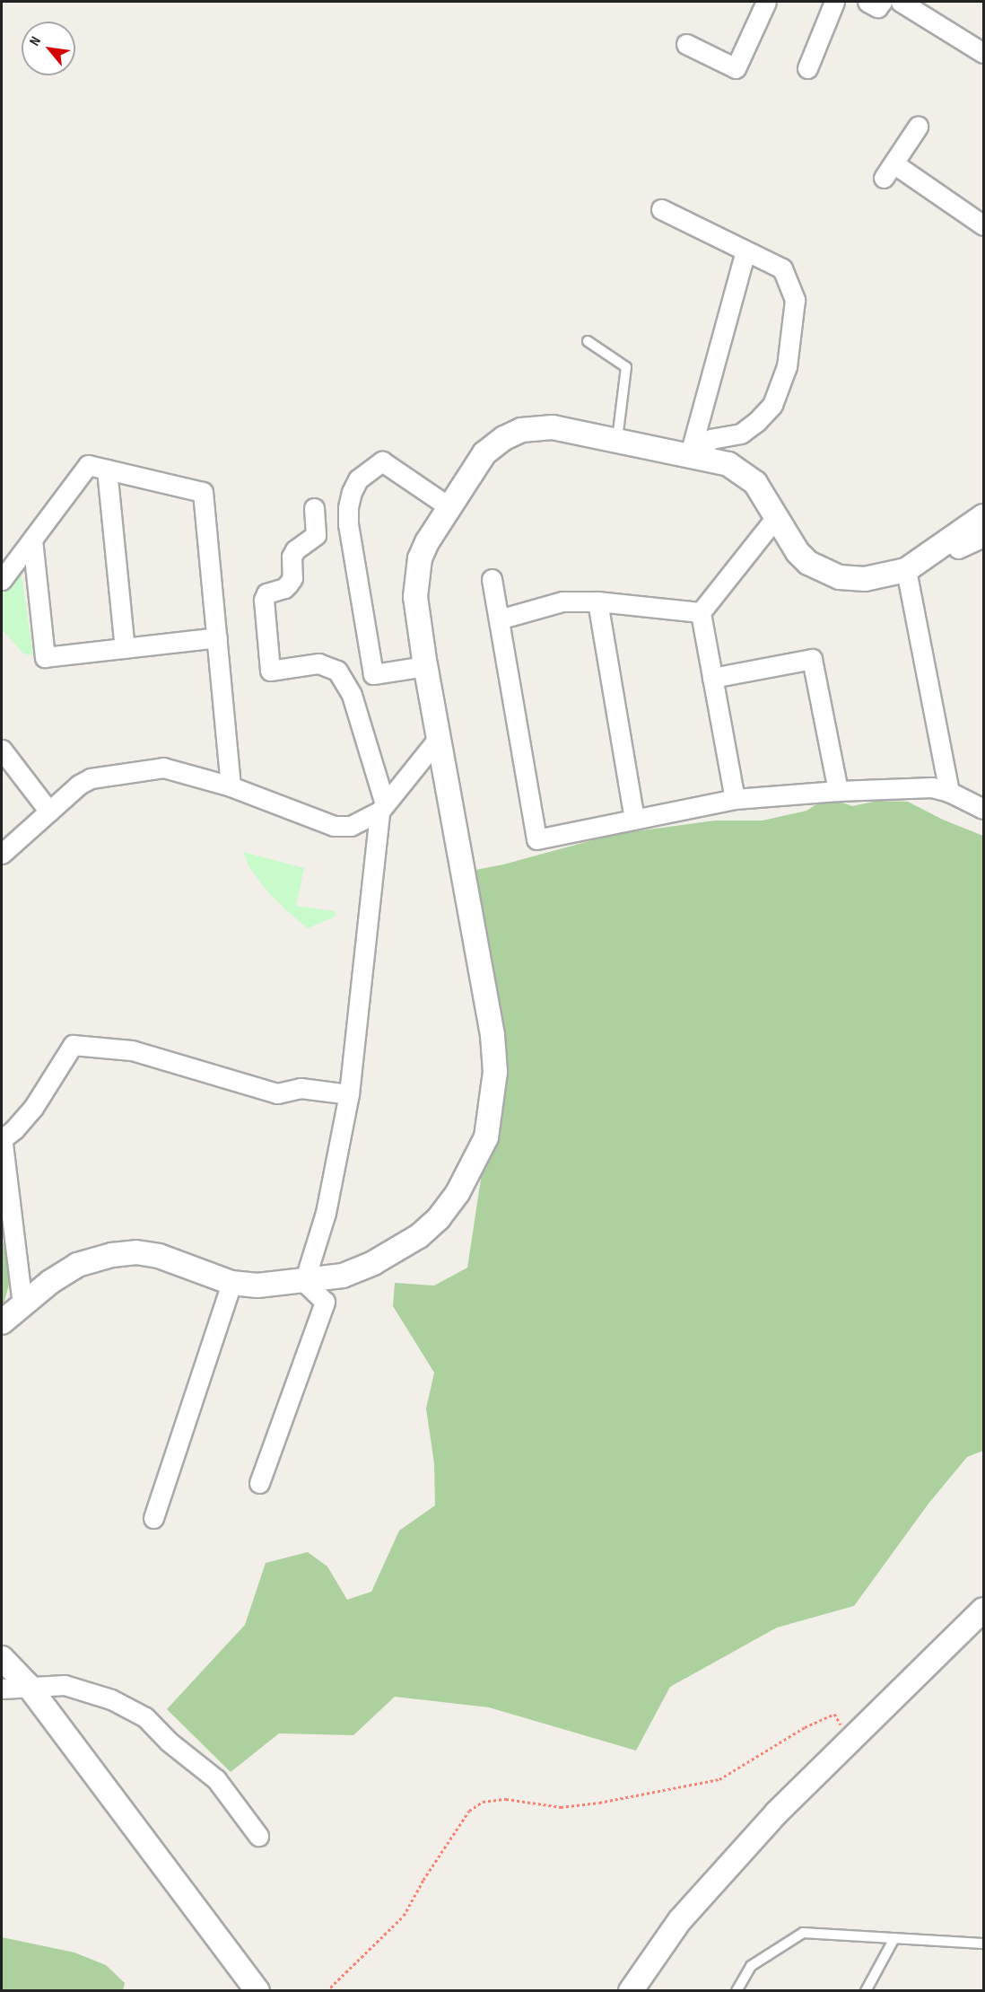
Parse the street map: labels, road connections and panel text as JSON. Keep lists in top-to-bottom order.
{
  "north": "top left"
}
